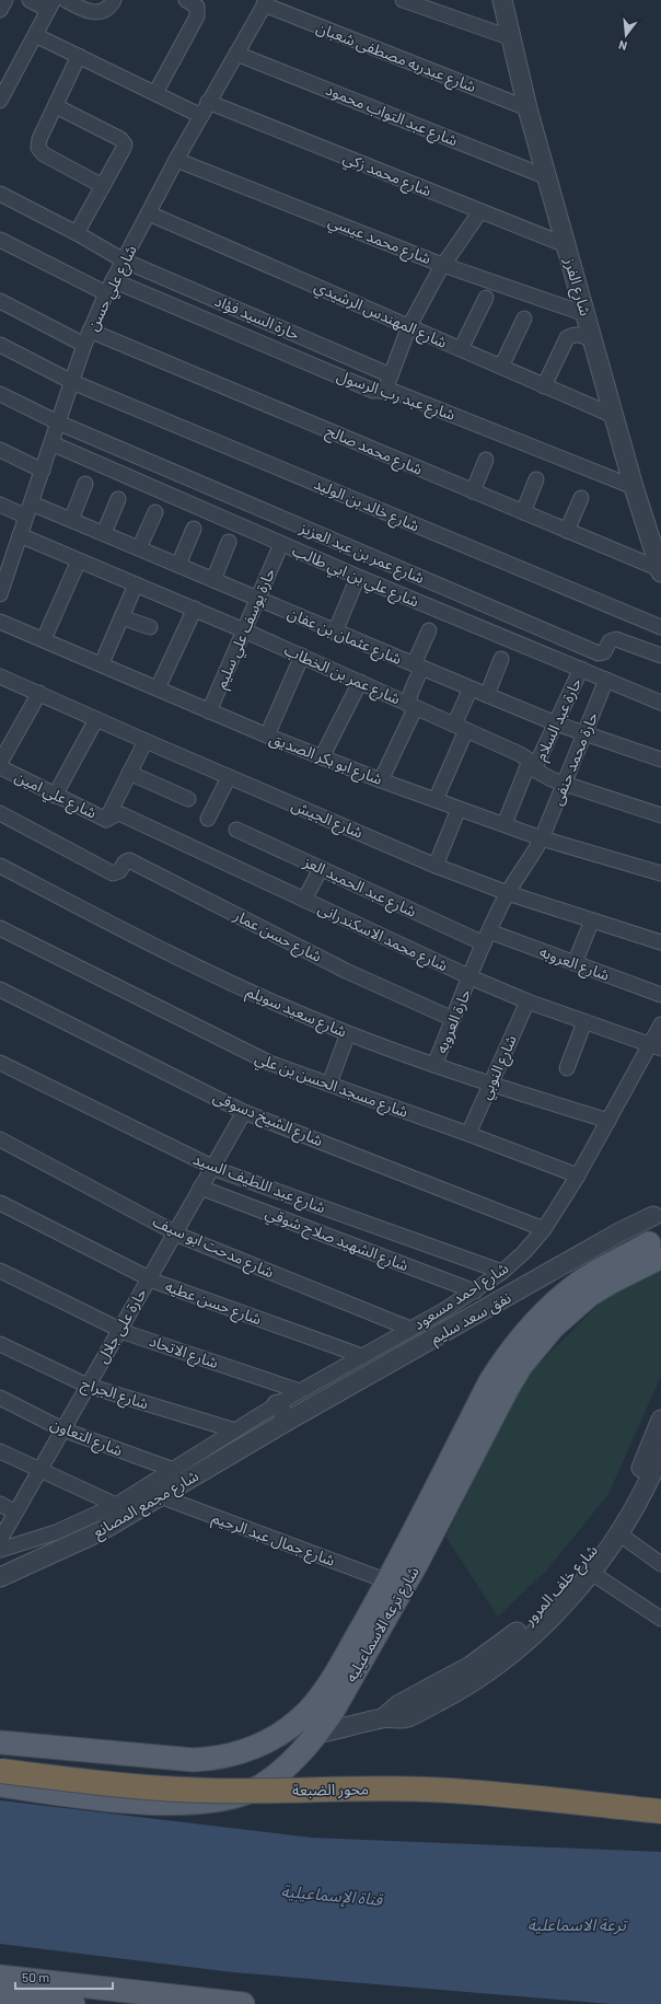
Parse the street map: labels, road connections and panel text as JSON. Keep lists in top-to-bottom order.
{
  "streets": {
    "highway": ["محور الضبعة"],
    "main road": ["شارع ترعه الاسماعيليه"],
    "street": [
      "شارع عبدربه مصطفى شعبان",
      "شارع عبد التواب محمود",
      "شارع محمد زكي",
      "شارع محمد عيسي",
      "شارع الفرز",
      "شارع علي حسن",
      "شارع المهندس الرشيدي",
      "حارة السيد فؤاد",
      "شارع عبد رب الرسول",
      "شارع محمد صالح",
      "شارع خالد بن الوليد",
      "شارع عمر بن عبد العزيز",
      "شارع علي بن ابي طالب",
      "حارة يوسف علي سليم",
      "شارع عثمان بن عفان",
      "شارع عمر بن الخطاب",
      "حارة عبد السلام",
      "شارع ابو بكر الصديق",
      "حارة محمد حنفى",
      "شارع علي امين",
      "شارع الجيش",
      "شارع عبد الحميد العز",
      "شارع حسن عمار",
      "شارع محمد الاسكندرانى",
      "شارع العروبه",
      "شارع سعيد سويلم",
      "حارة العروبه",
      "شارع النوبي",
      "شارع مسجد الحسن بن علي",
      "شارع الشيخ دسوقى",
      "شارع عبد اللطيف السيد",
      "شارع الشهيد صلاح شوقي",
      "شارع مدحت ابو سيف",
      "شارع احمد مسعود",
      "شارع حسن عطيه",
      "نفق سعد سليم",
      "حارة على جلال",
      "شارع الاتحاد",
      "شارع الجراج",
      "شارع التعاون",
      "شارع مجمع المصانع",
      "شارع جمال عبد الرحيم",
      "شارع خلف المرور"
    ]
  },
  "crossings": [
    ["شارع عبدربه مصطفى شعبان", "شارع الفرز"],
    ["شارع عبدربه مصطفى شعبان", "شارع علي حسن"],
    ["شارع عبد التواب محمود", "شارع الفرز"],
    ["شارع عبد التواب محمود", "شارع علي حسن"],
    ["شارع محمد زكي", "شارع الفرز"],
    ["شارع محمد زكي", "شارع علي حسن"],
    ["شارع محمد عيسي", "شارع الفرز"],
    ["شارع محمد عيسي", "شارع علي حسن"],
    ["شارع الفرز", "شارع المهندس الرشيدي"],
    ["شارع الفرز", "شارع عبد رب الرسول"],
    ["شارع الفرز", "شارع محمد صالح"],
    ["شارع علي حسن", "شارع المهندس الرشيدي"],
    ["شارع علي حسن", "حارة السيد فؤاد"],
    ["شارع علي حسن", "شارع عبد رب الرسول"],
    ["شارع علي حسن", "شارع محمد صالح"],
    ["شارع علي حسن", "شارع خالد بن الوليد"],
    ["شارع علي حسن", "شارع عمر بن عبد العزيز"],
    ["شارع علي حسن", "شارع علي بن ابي طالب"],
    ["شارع علي حسن", "شارع عثمان بن عفان"],
    ["شارع علي حسن", "شارع عمر بن الخطاب"],
    ["شارع علي بن ابي طالب", "حارة يوسف علي سليم"],
    ["شارع علي بن ابي طالب", "حارة عبد السلام"],
    ["شارع علي بن ابي طالب", "حارة محمد حنفى"],
    ["حارة يوسف علي سليم", "شارع عثمان بن عفان"],
    ["حارة يوسف علي سليم", "شارع عمر بن الخطاب"],
    ["حارة يوسف علي سليم", "شارع ابو بكر الصديق"],
    ["شارع عثمان بن عفان", "حارة عبد السلام"],
    ["شارع عثمان بن عفان", "حارة محمد حنفى"],
    ["شارع عمر بن الخطاب", "حارة عبد السلام"],
    ["شارع عمر بن الخطاب", "حارة محمد حنفى"],
    ["حارة عبد السلام", "شارع ابو بكر الصديق"],
    ["شارع ابو بكر الصديق", "حارة محمد حنفى"],
    ["حارة محمد حنفى", "شارع الجيش"],
    ["حارة محمد حنفى", "حارة العروبه"],
    ["شارع علي امين", "شارع محمد الاسكندرانى"],
    ["شارع الجيش", "حارة العروبه"],
    ["شارع عبد الحميد العز", "شارع العروبه"],
    ["شارع عبد الحميد العز", "حارة العروبه"],
    ["شارع حسن عمار", "حارة العروبه"],
    ["شارع محمد الاسكندرانى", "حارة العروبه"],
    ["شارع محمد الاسكندرانى", "شارع النوبي"],
    ["شارع محمد الاسكندرانى", "شارع احمد مسعود"],
    ["شارع العروبه", "حارة العروبه"],
    ["شارع سعيد سويلم", "حارة العروبه"],
    ["شارع سعيد سويلم", "شارع النوبي"],
    ["شارع سعيد سويلم", "شارع احمد مسعود"],
    ["شارع النوبي", "شارع مسجد الحسن بن علي"],
    ["شارع مسجد الحسن بن علي", "شارع احمد مسعود"],
    ["شارع الشيخ دسوقى", "شارع احمد مسعود"],
    ["شارع الشيخ دسوقى", "حارة على جلال"],
    ["شارع عبد اللطيف السيد", "شارع احمد مسعود"],
    ["شارع عبد اللطيف السيد", "حارة على جلال"],
    ["شارع الشهيد صلاح شوقي", "شارع احمد مسعود"],
    ["شارع الشهيد صلاح شوقي", "حارة على جلال"],
    ["شارع مدحت ابو سيف", "شارع احمد مسعود"],
    ["شارع مدحت ابو سيف", "حارة على جلال"],
    ["شارع احمد مسعود", "شارع حسن عطيه"],
    ["شارع احمد مسعود", "شارع الاتحاد"],
    ["شارع احمد مسعود", "شارع مجمع المصانع"],
    ["شارع حسن عطيه", "حارة على جلال"],
    ["نفق سعد سليم", "شارع مجمع المصانع"],
    ["حارة على جلال", "شارع الاتحاد"],
    ["حارة على جلال", "شارع الجراج"],
    ["حارة على جلال", "شارع التعاون"],
    ["شارع الجراج", "شارع مجمع المصانع"],
    ["شارع التعاون", "شارع مجمع المصانع"],
    ["شارع مجمع المصانع", "شارع جمال عبد الرحيم"],
    ["شارع جمال عبد الرحيم", "شارع ترعه الاسماعيليه"],
    ["شارع خلف المرور", "شارع ترعه الاسماعيليه"]
  ],
  "water": ["قناة الإسماعيلية", "ترعة الاسماعلية"],
  "scale_bar": "50 m",
  "north": "bottom"
}
